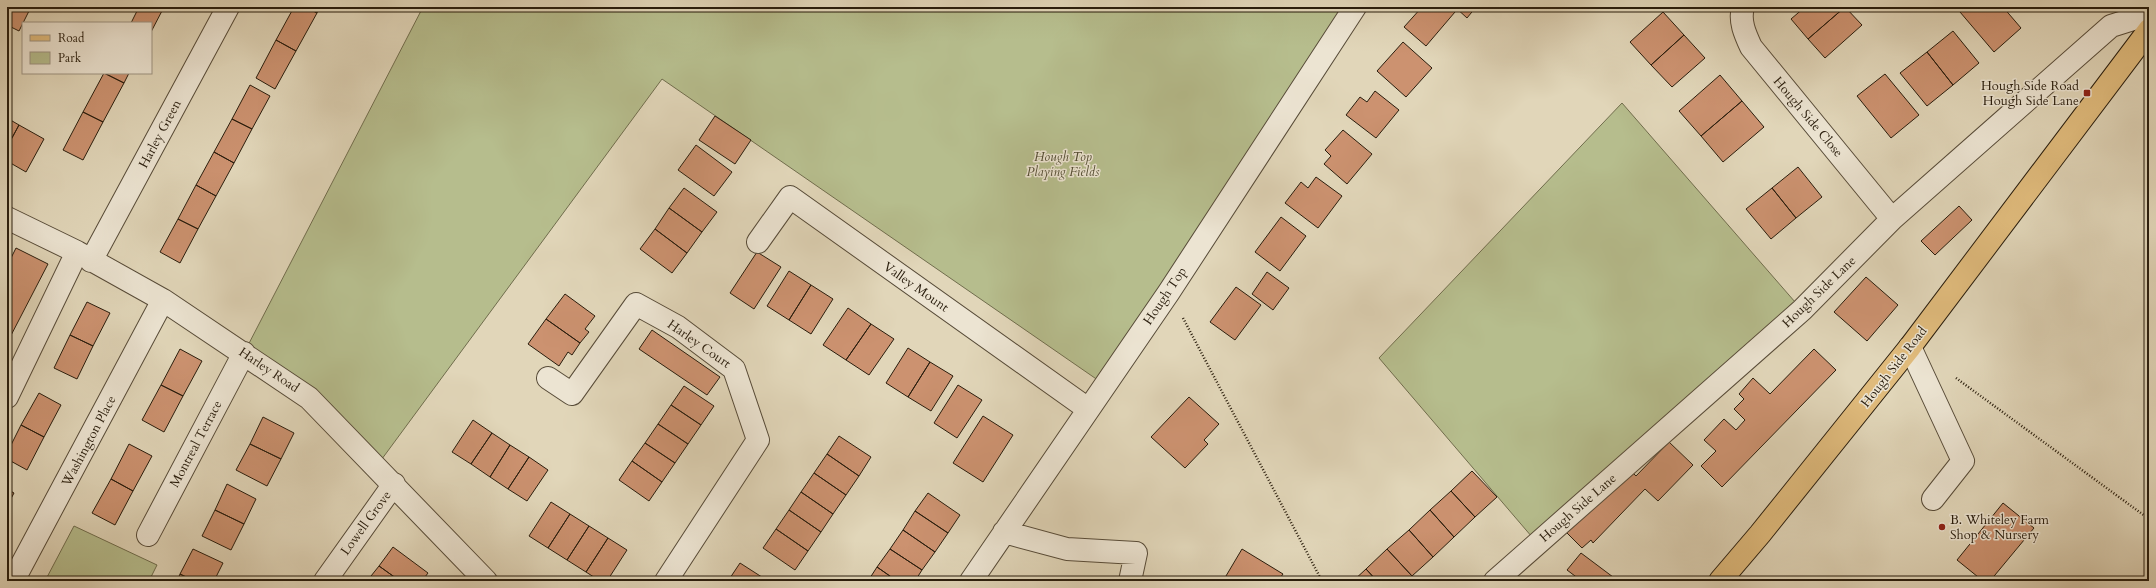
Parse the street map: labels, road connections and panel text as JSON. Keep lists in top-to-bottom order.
{
  "streets": {
    "main road": ["Hough Side Road"],
    "street": [
      "Hough Side Close",
      "Harley Green",
      "Valley Mount",
      "Hough Side Lane",
      "Hough Top",
      "Harley Court",
      "Harley Road",
      "Washington Place",
      "Montreal Terrace",
      "Lowell Grove"
    ]
  },
  "crossings": [
    ["Hough Side Close", "Hough Side Lane"],
    ["Harley Green", "Harley Road"],
    ["Valley Mount", "Hough Top"],
    ["Harley Road", "Washington Place"],
    ["Harley Road", "Montreal Terrace"],
    ["Harley Road", "Lowell Grove"]
  ],
  "parks": ["Hough Top Playing Fields"],
  "places": {
    "transit": ["Hough Side Road Hough Side Lane"],
    "other": ["B. Whiteley Farm Shop & Nursery"]
  },
  "legend": ["Road", "Park"]
}
